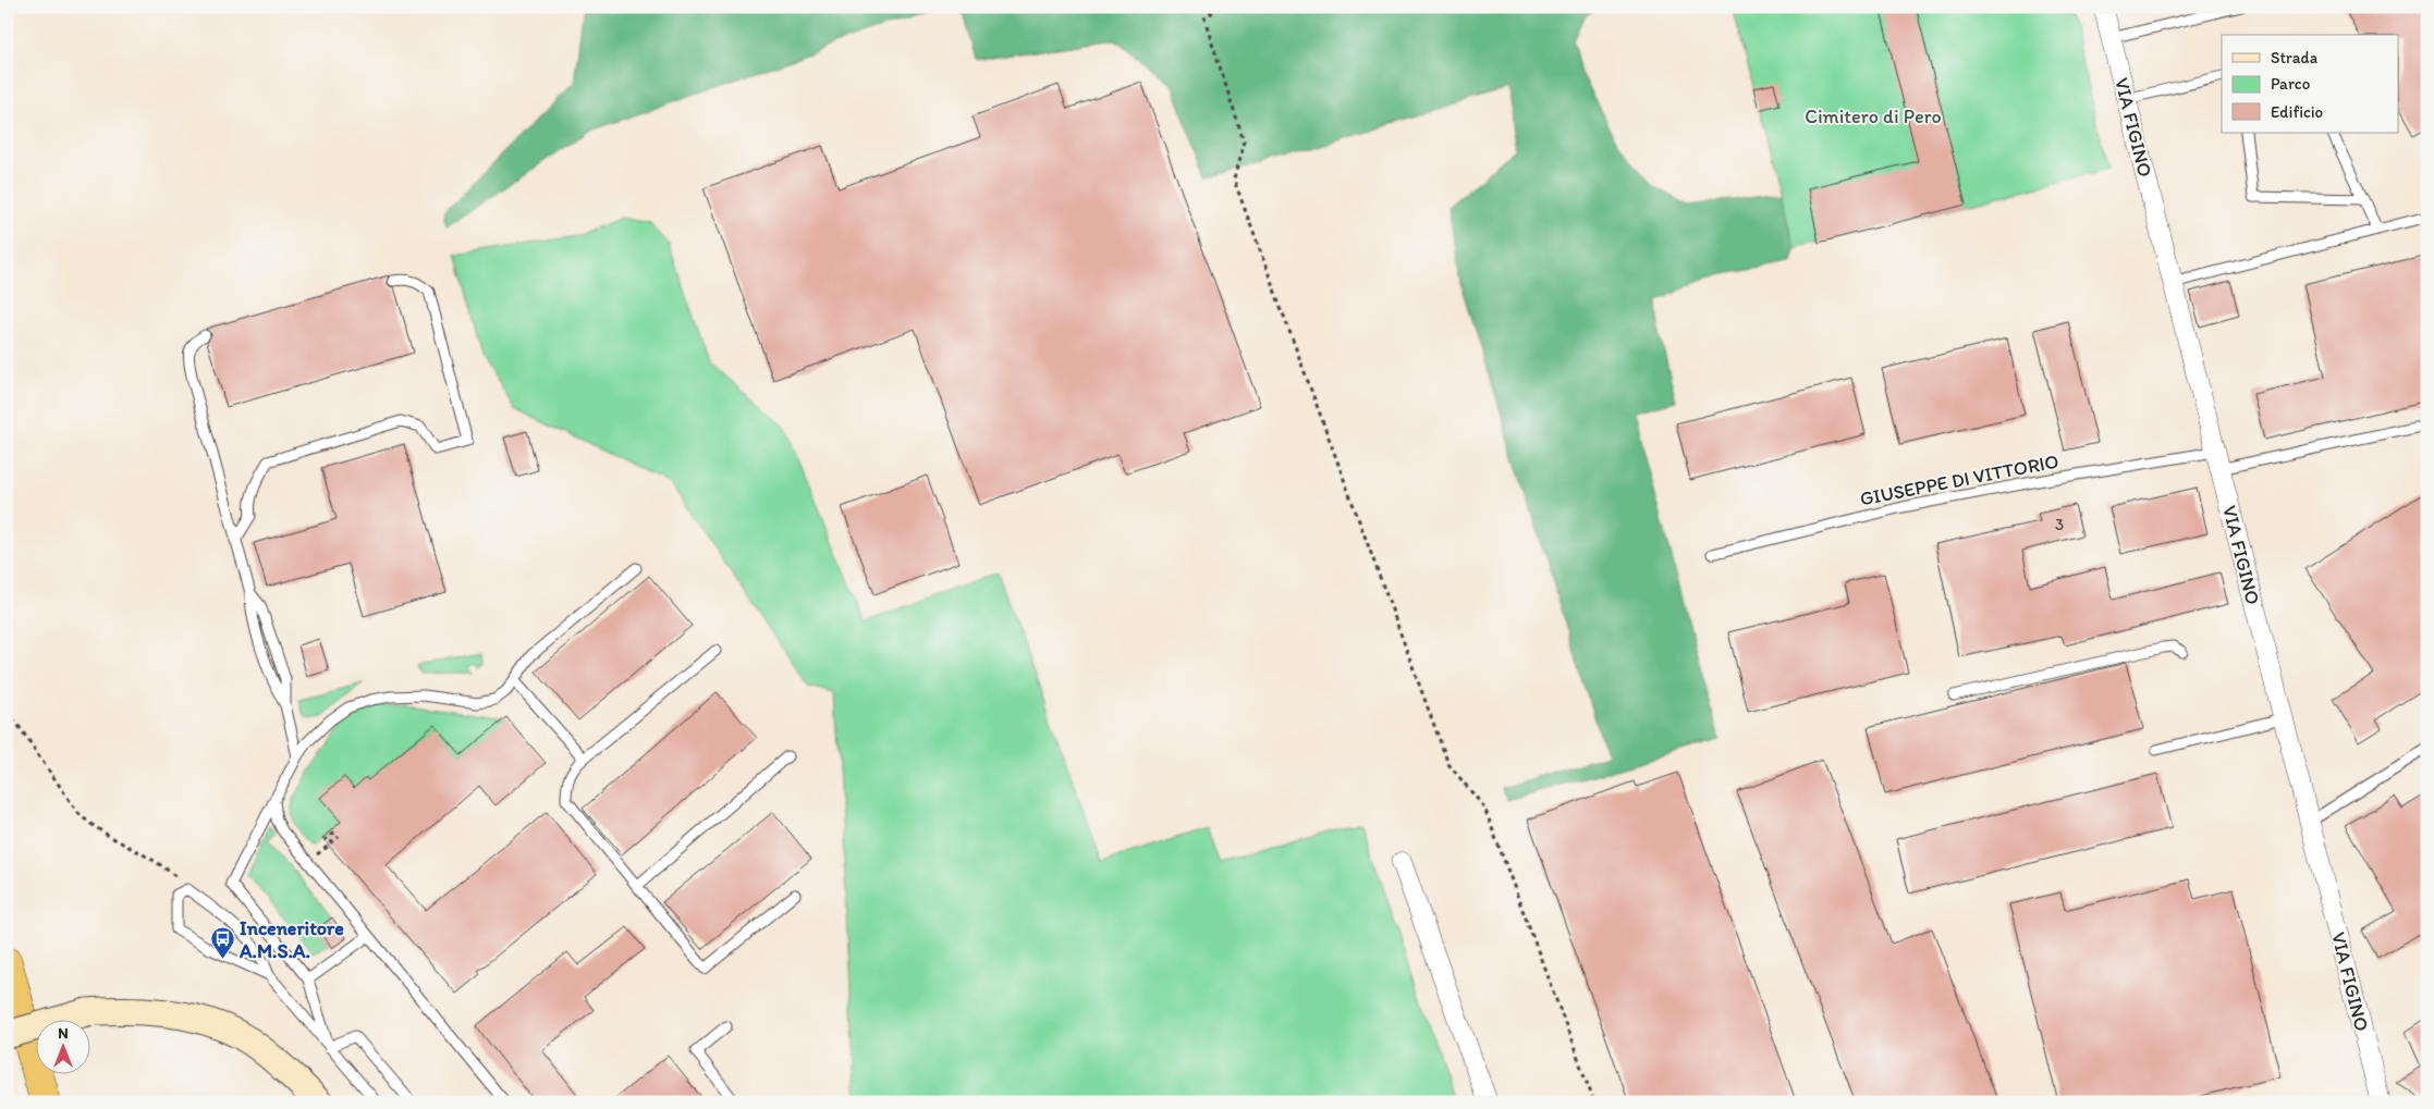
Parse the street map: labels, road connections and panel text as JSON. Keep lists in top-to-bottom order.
{
  "streets": {
    "street": ["VIA FIGINO"],
    "lane": ["GIUSEPPE DI VITTORIO"]
  },
  "crossings": [
    ["VIA FIGINO", "GIUSEPPE DI VITTORIO"]
  ],
  "parks": ["Cimitero di Pero"],
  "places": {
    "bus stop": ["Inceneritore A.M.S.A."]
  },
  "house_numbers": ["3"],
  "legend": ["Strada", "Parco", "Edificio"],
  "north": "top"
}
